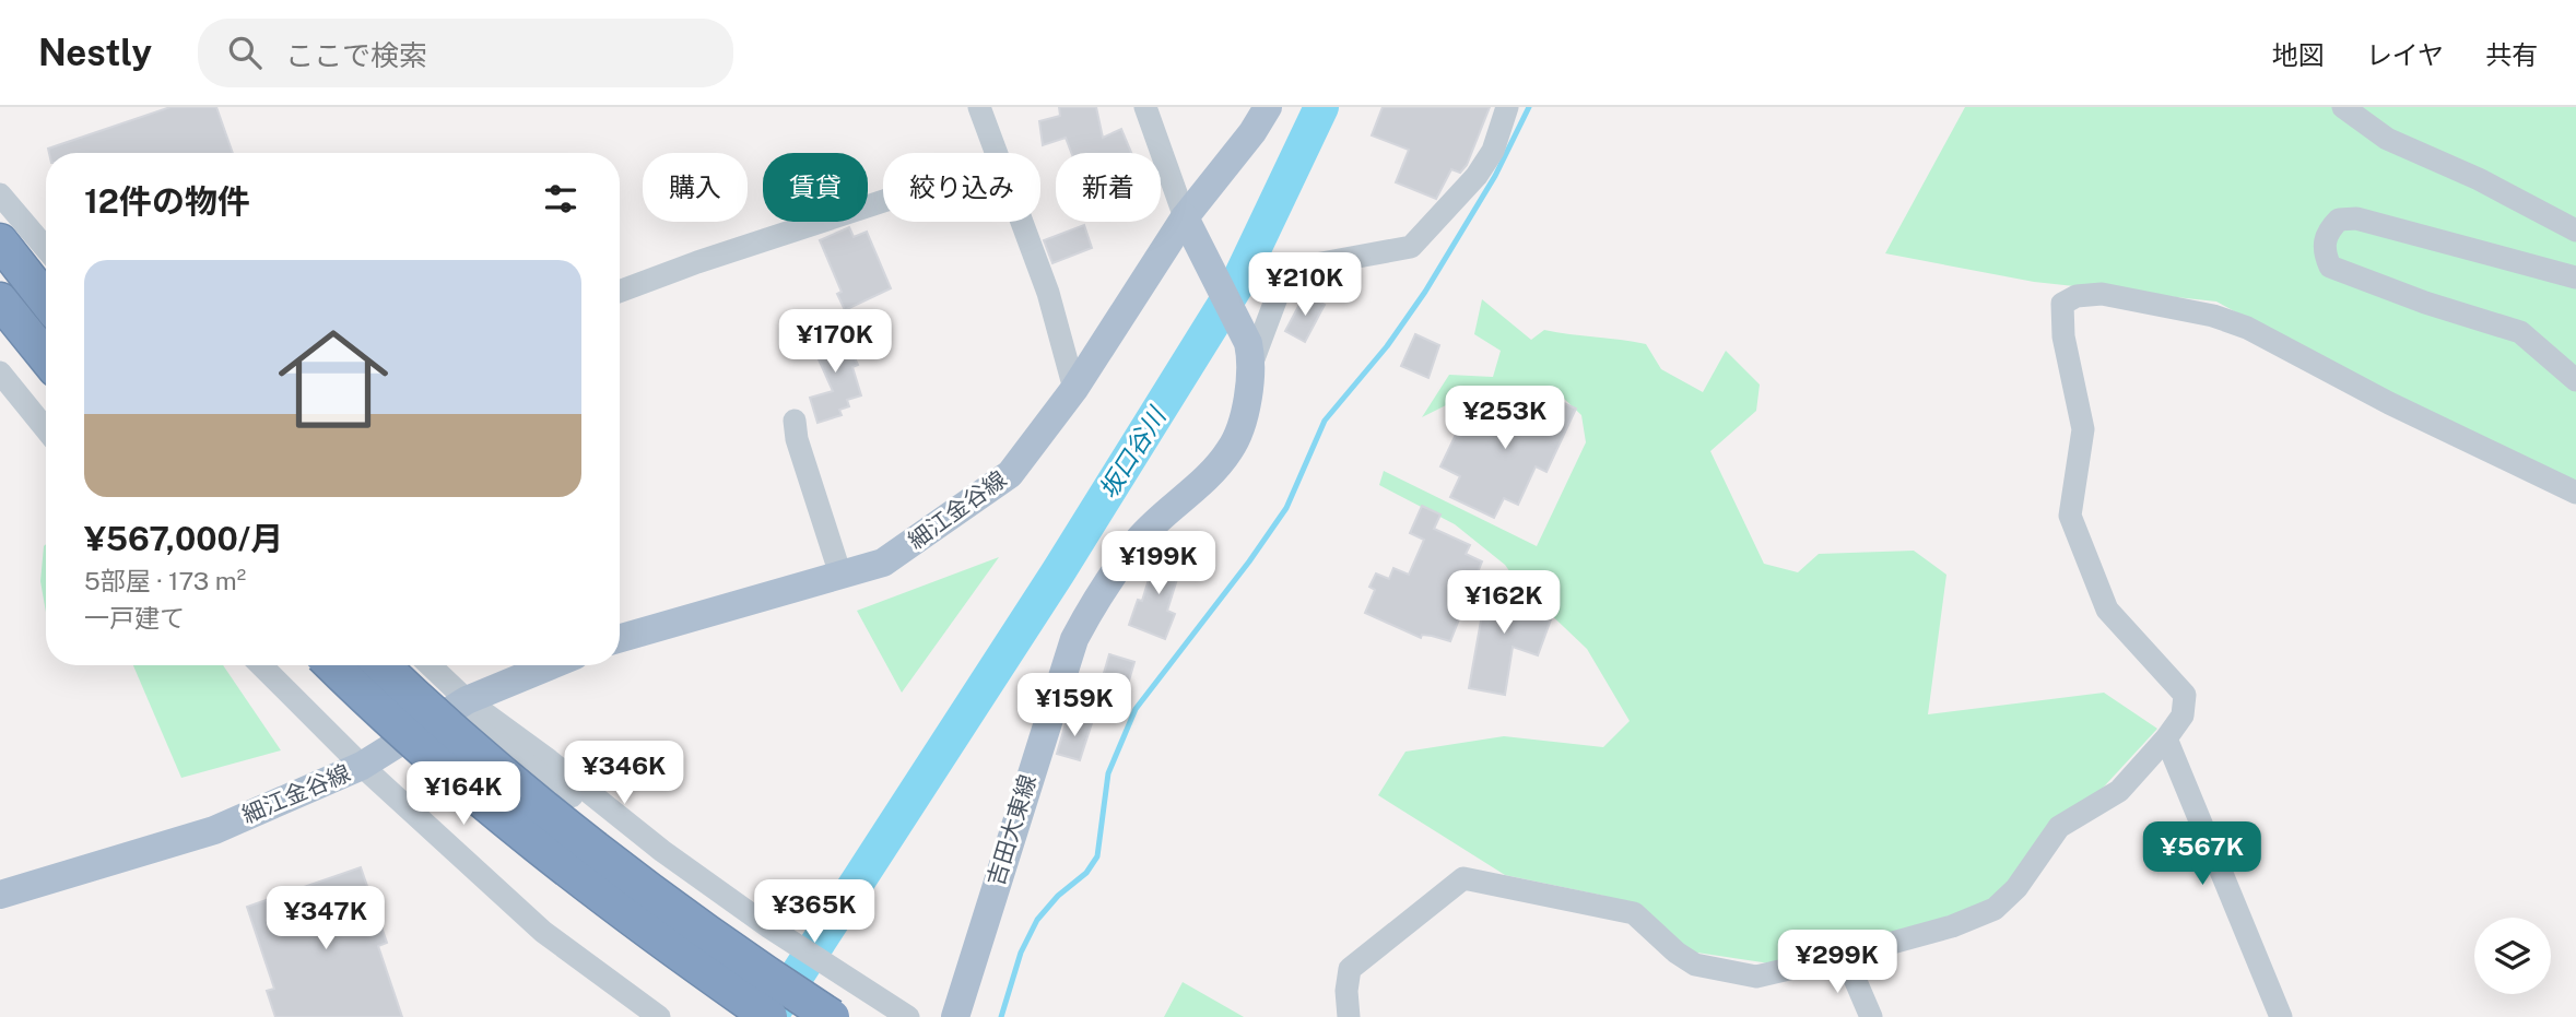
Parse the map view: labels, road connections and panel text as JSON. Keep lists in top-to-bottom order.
{
  "streets": {
    "main road": ["細江金谷線", "吉田大東線"]
  },
  "water": ["坂口谷川"],
  "page": {
    "header": "Nestly",
    "search": "ここで検索",
    "nav": ["地図", "レイヤ", "共有"],
    "chip": [
      "購入",
      "賃貸",
      "絞り込み",
      "新着"
    ],
    "heading": "12件の物件",
    "list": [
      {
        "name": "¥567,000/月",
        "note": "5部屋 · 173 m² · 一戸建て"
      }
    ],
    "price": [
      "¥210K",
      "¥170K",
      "¥253K",
      "¥199K",
      "¥162K",
      "¥159K",
      "¥346K",
      "¥164K",
      "¥567K",
      "¥365K",
      "¥347K",
      "¥299K"
    ]
  }
}
